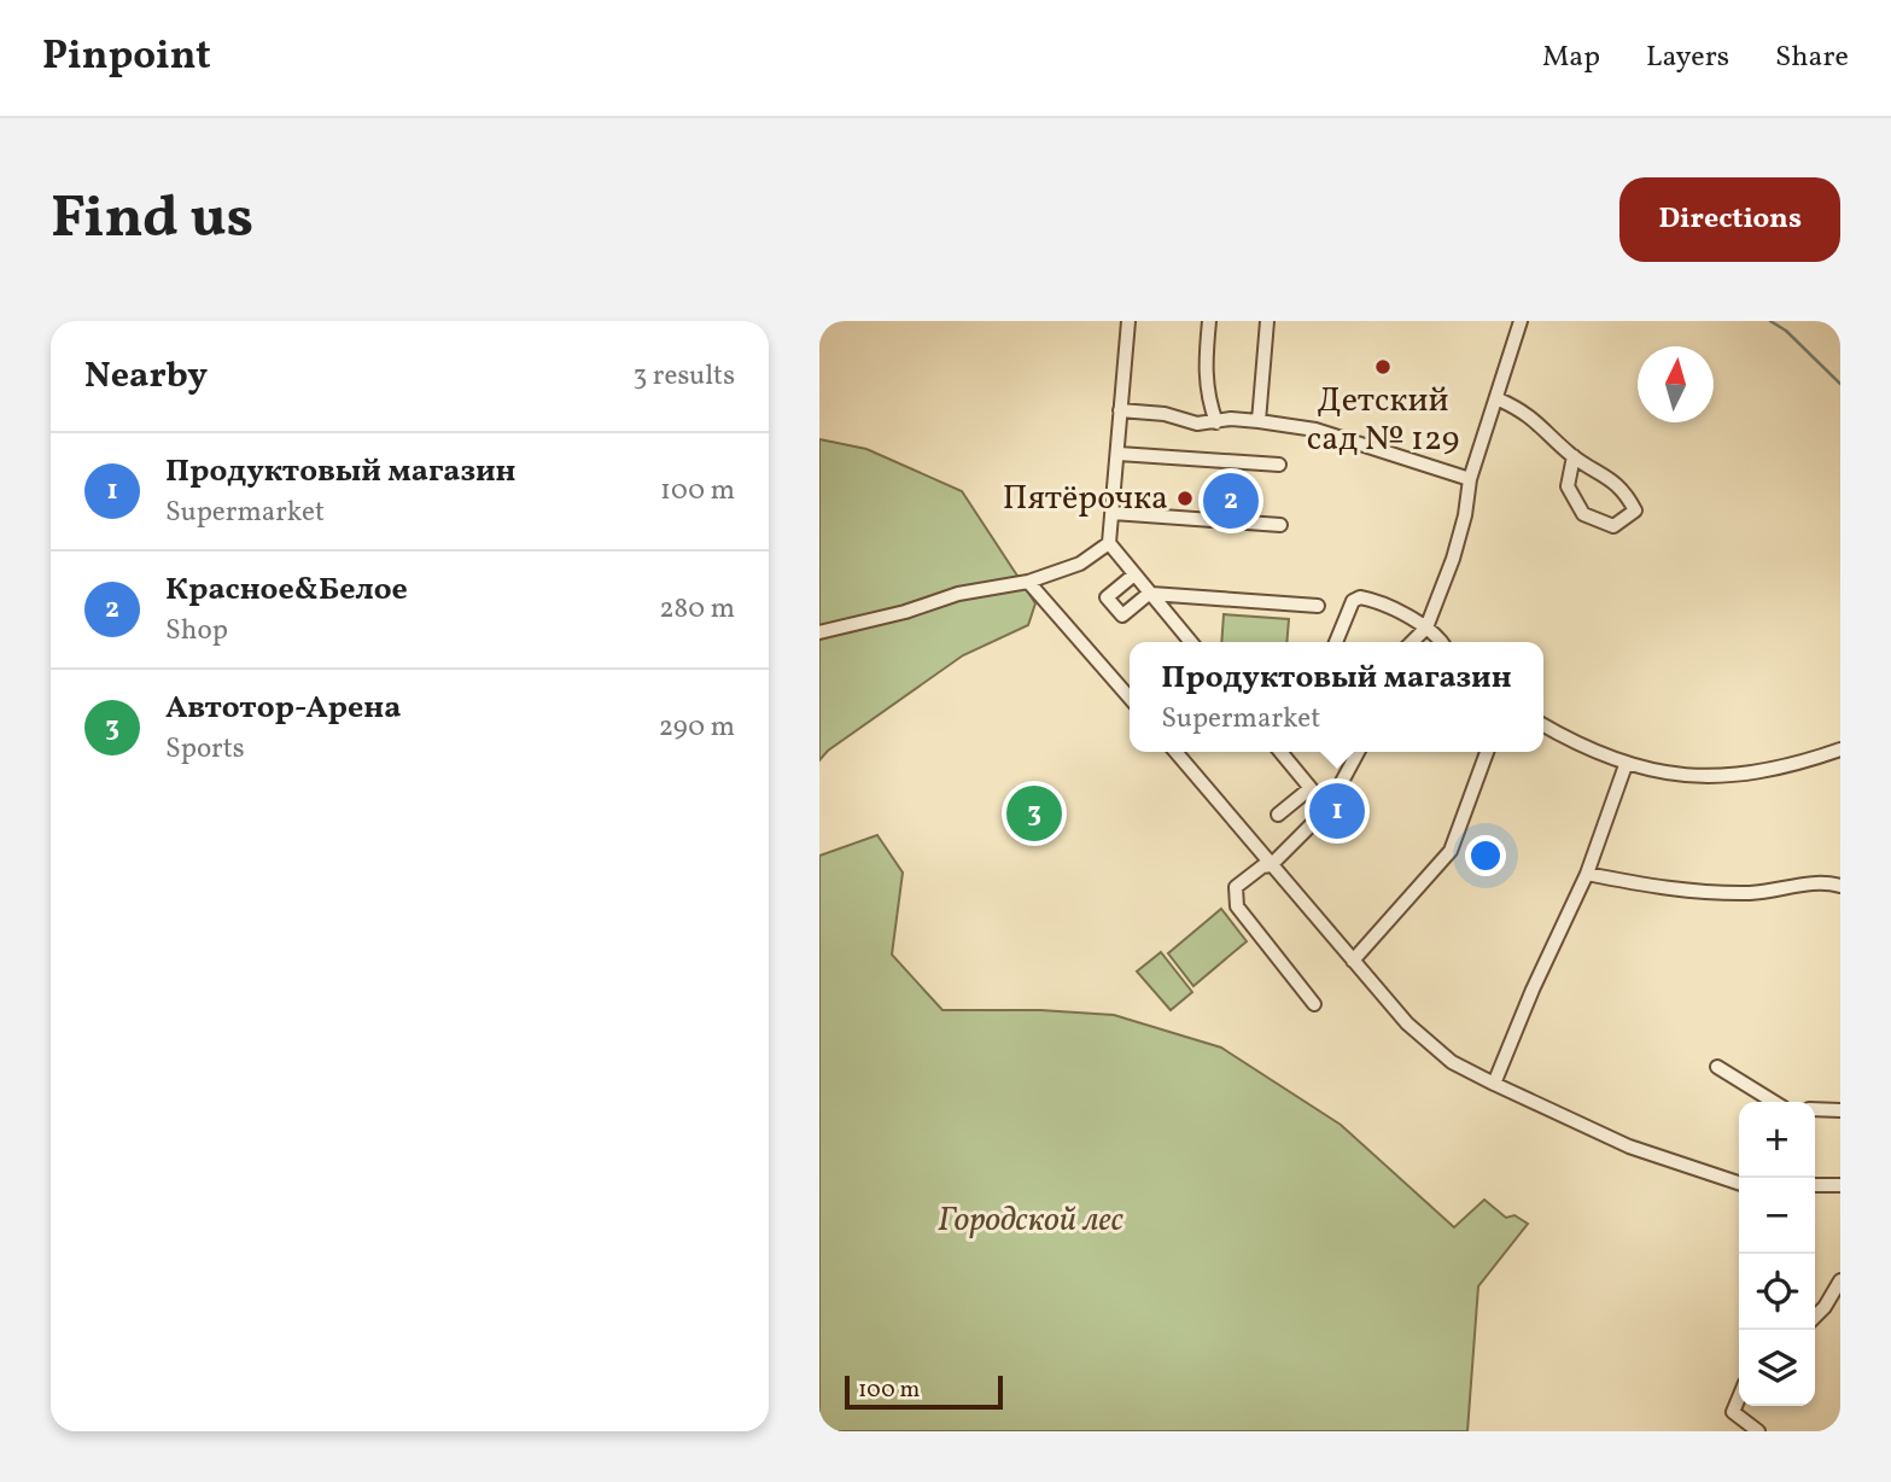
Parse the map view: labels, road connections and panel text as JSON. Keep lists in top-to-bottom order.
{
  "parks": ["Городской лес"],
  "places": ["Детский сад № 129", "Пятёрочка"],
  "scale_bar": "100 m",
  "north": "top",
  "page": {
    "header": "Pinpoint",
    "nav": ["Map", "Layers", "Share"],
    "buttons": "Directions",
    "title": "Find us",
    "heading": ["Nearby", "3 results"],
    "list": [
      {
        "mark": "1",
        "name": "Продуктовый магазин",
        "note": "Supermarket",
        "value": "100 m"
      },
      {
        "mark": "2",
        "name": "Красное&Белое",
        "note": "Shop",
        "value": "280 m"
      },
      {
        "mark": "3",
        "name": "Автотор-Арена",
        "note": "Sports",
        "value": "290 m"
      }
    ],
    "pins": ["2", "1", "3"],
    "popup": ["Продуктовый магазин", "Supermarket"],
    "map_buttons": ["+", "−"],
    "scale": "100 m"
  }
}
